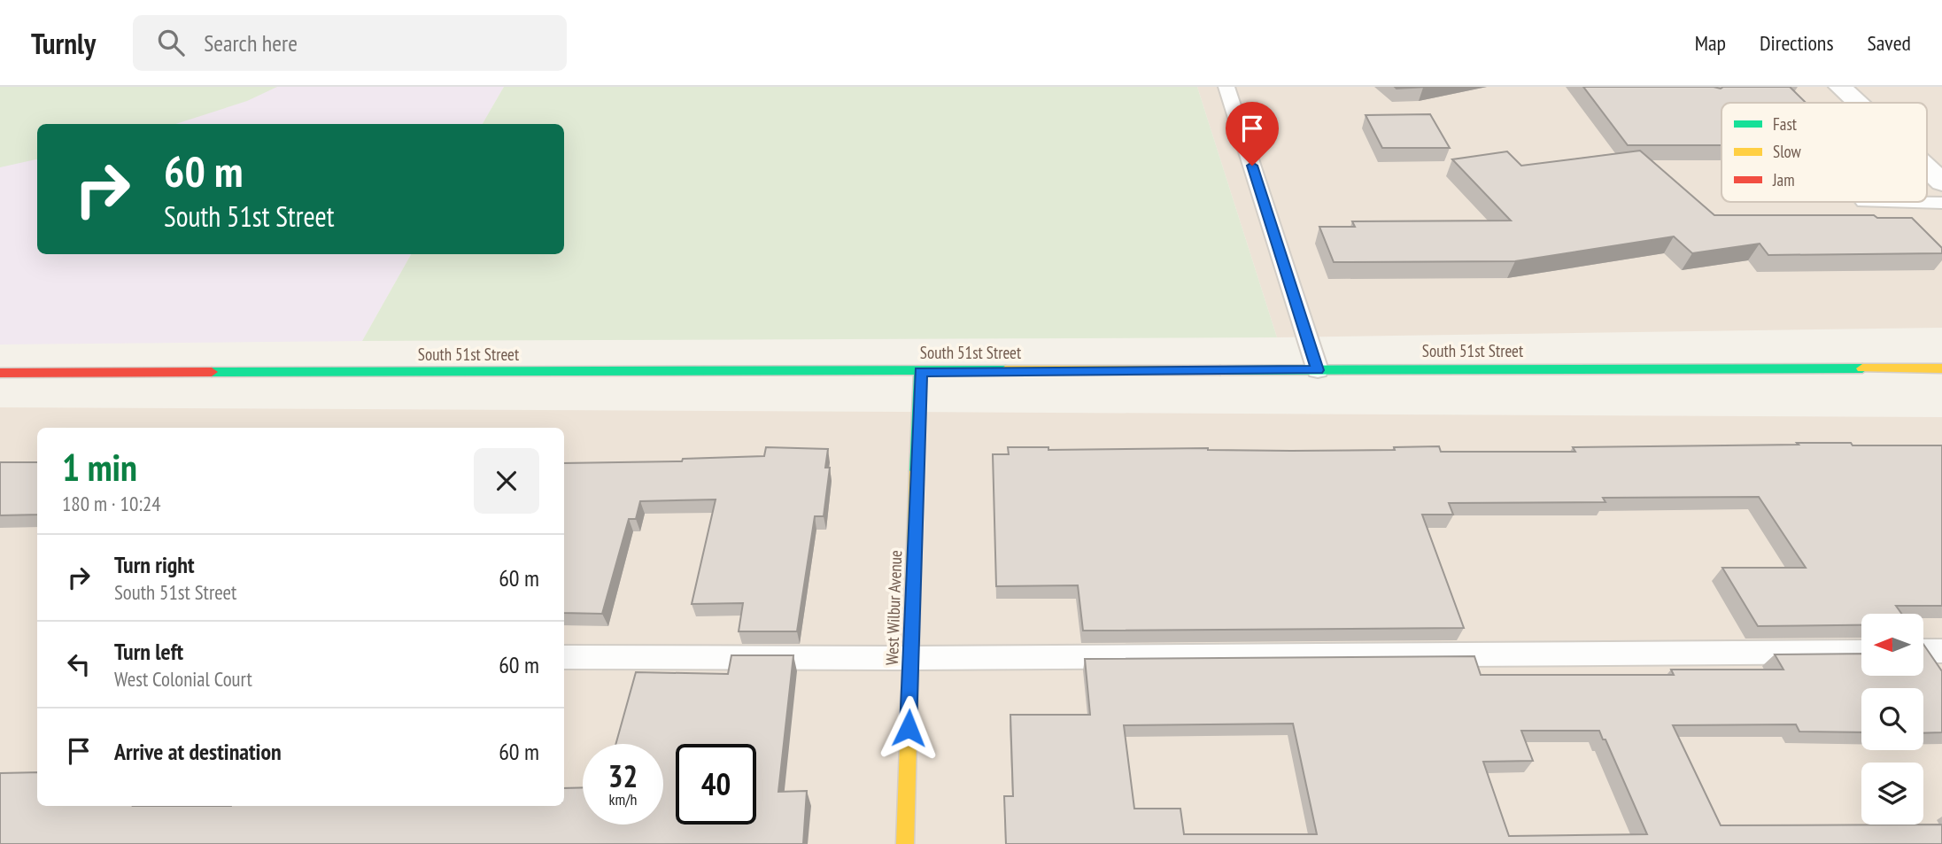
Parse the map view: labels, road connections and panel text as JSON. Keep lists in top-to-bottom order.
{
  "streets": {
    "street": ["South 51st Street", "West Wilbur Avenue"]
  },
  "crossings": [
    ["South 51st Street", "West Wilbur Avenue"]
  ],
  "legend": ["Fast", "Slow", "Jam"],
  "north": "left",
  "page": {
    "header": "Turnly",
    "search": "Search here",
    "nav": ["Map", "Directions", "Saved"],
    "turn": ["60 m", "South 51st Street"],
    "heading": ["1 min", "180 m · 10:24"],
    "list": [
      {
        "name": "Turn right",
        "note": "South 51st Street",
        "value": "60 m"
      },
      {
        "name": "Turn left",
        "note": "West Colonial Court",
        "value": "60 m"
      },
      {
        "name": "Arrive at destination",
        "value": "60 m"
      }
    ],
    "speed": "32 km/h",
    "limit": "40"
  }
}
